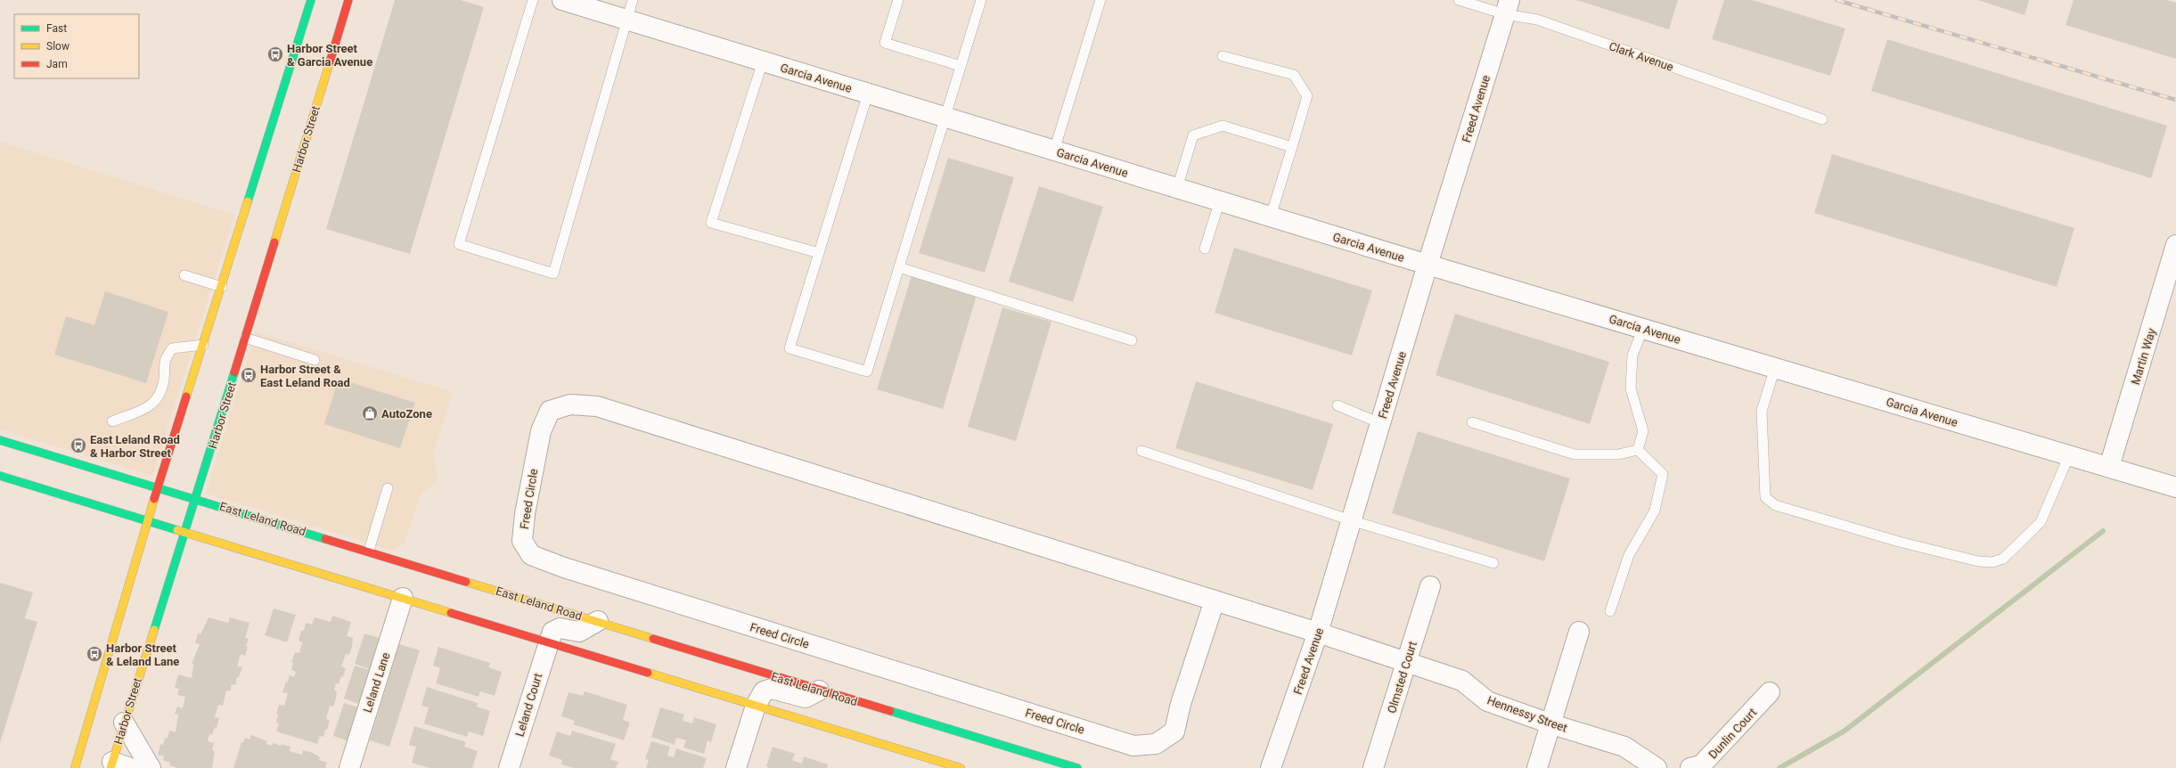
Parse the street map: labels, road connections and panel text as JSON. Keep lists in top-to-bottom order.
{
  "streets": {
    "main road": ["Harbor Street", "East Leland Road"],
    "street": [
      "Garcia Avenue",
      "Freed Avenue",
      "Martin Way",
      "Freed Circle",
      "Olmsted Court",
      "Leland Lane",
      "Leland Court",
      "Hennessy Street",
      "Dunlin Court"
    ],
    "lane": ["Clark Avenue"]
  },
  "crossings": [
    ["Clark Avenue", "Freed Avenue"],
    ["Garcia Avenue", "Freed Avenue"],
    ["Garcia Avenue", "Martin Way"],
    ["Freed Avenue", "Freed Circle"],
    ["Freed Avenue", "Hennessy Street"],
    ["Harbor Street", "East Leland Road"],
    ["Freed Circle", "Hennessy Street"],
    ["East Leland Road", "Leland Court"],
    ["Olmsted Court", "Hennessy Street"]
  ],
  "places": {
    "bus stop": [
      "Harbor Street & Garcia Avenue",
      "Harbor Street & East Leland Road",
      "East Leland Road & Harbor Street",
      "Harbor Street & Leland Lane"
    ],
    "shop": ["AutoZone"]
  },
  "legend": ["Fast", "Slow", "Jam"]
}
